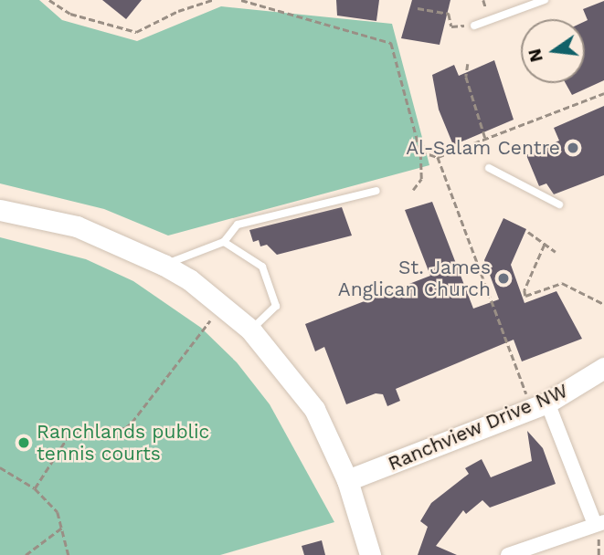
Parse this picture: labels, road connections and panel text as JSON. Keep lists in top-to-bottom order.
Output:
{
  "streets": {
    "street": ["Ranchview Drive NW"]
  },
  "places": ["Al-Salam Centre", "St. James Anglican Church", "Ranchlands public tennis courts"],
  "north": "left"
}
